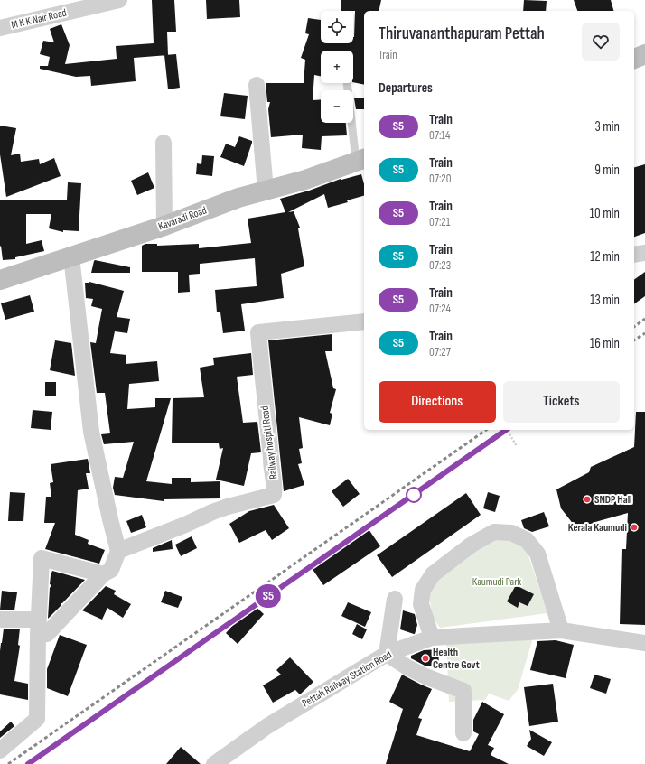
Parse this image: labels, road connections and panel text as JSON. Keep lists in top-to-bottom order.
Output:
{
  "streets": {
    "main road": ["Kavaradi Road"],
    "street": ["M K K Nair Road", "Railway hospitl Road", "Pettah Railway Station Road"]
  },
  "parks": ["Kaumudi Park"],
  "places": ["SNDP Hall", "Kerala Kaumudi", "Health Centre Govt"],
  "page": {
    "on_map": "S5",
    "map_buttons": ["+", "−"],
    "heading": [
      ["Thiruvananthapuram Pettah", "Train"],
      "Departures"
    ],
    "list": [
      {
        "mark": "S5",
        "name": "Train",
        "note": "07:14",
        "value": "3 min"
      },
      {
        "mark": "S5",
        "name": "Train",
        "note": "07:20",
        "value": "9 min"
      },
      {
        "mark": "S5",
        "name": "Train",
        "note": "07:21",
        "value": "10 min"
      },
      {
        "mark": "S5",
        "name": "Train",
        "note": "07:23",
        "value": "12 min"
      },
      {
        "mark": "S5",
        "name": "Train",
        "note": "07:24",
        "value": "13 min"
      },
      {
        "mark": "S5",
        "name": "Train",
        "note": "07:27",
        "value": "16 min"
      }
    ],
    "buttons": ["Directions", "Tickets"]
  }
}
